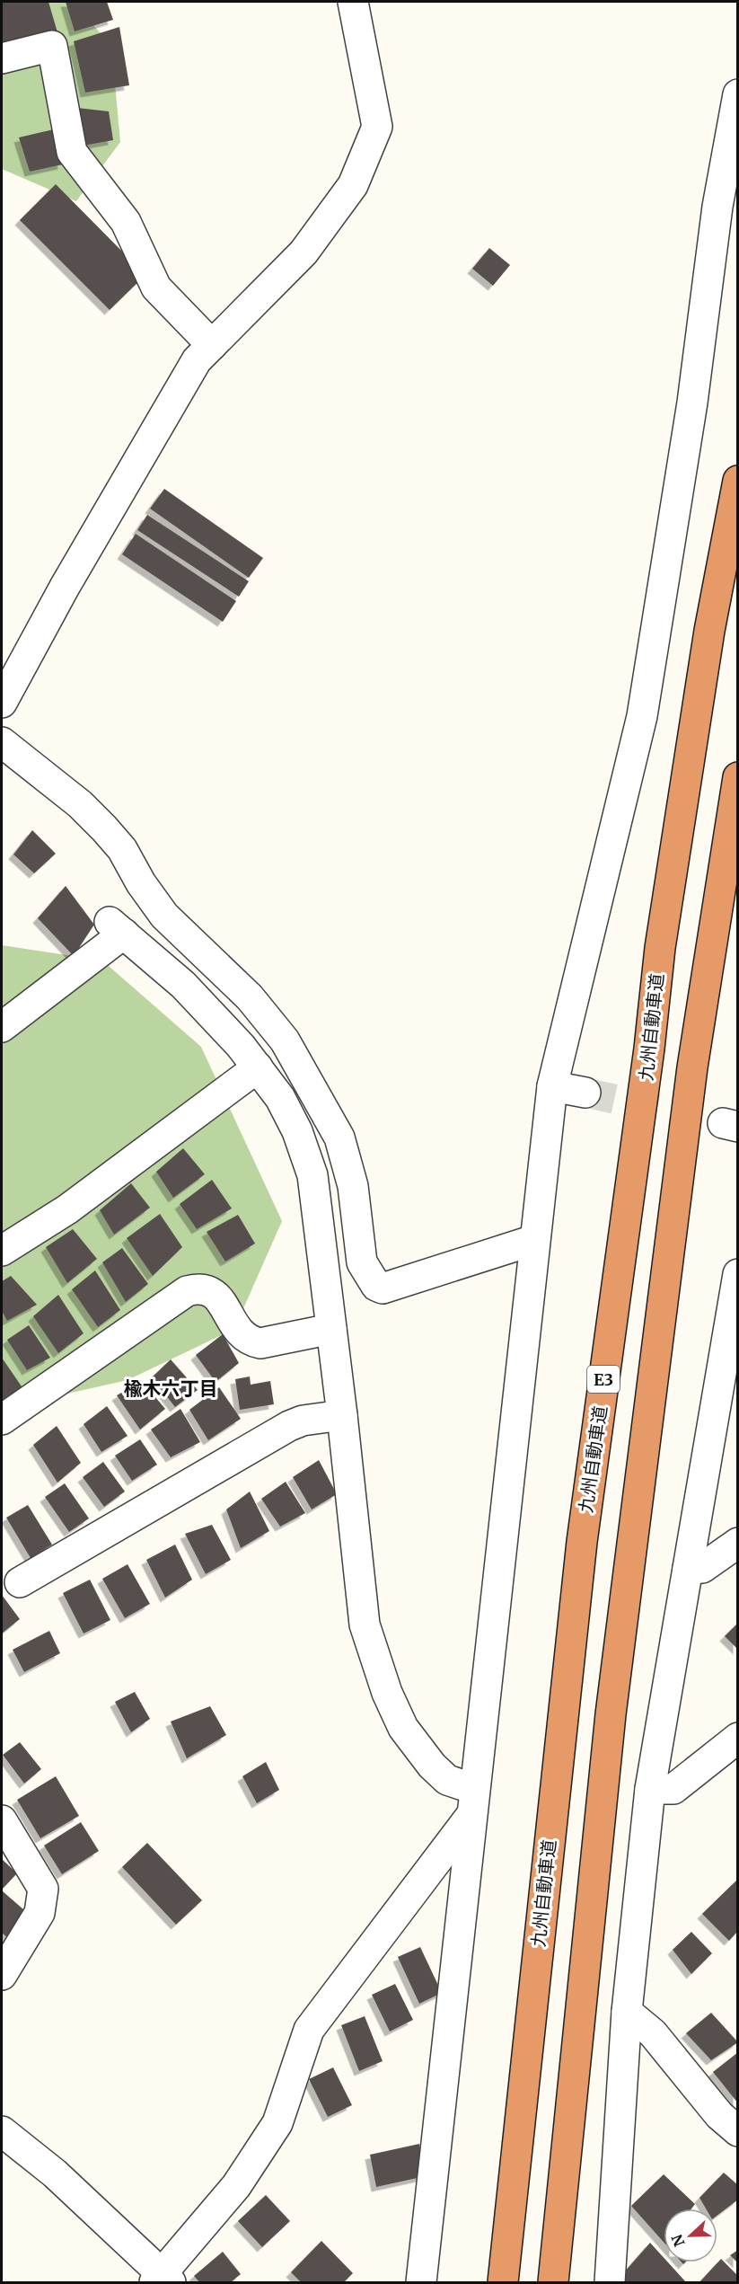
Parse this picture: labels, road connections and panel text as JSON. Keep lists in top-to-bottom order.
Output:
{
  "streets": {
    "highway": ["九州自動車道", "E3"]
  },
  "districts": ["楡木六丁目"],
  "north": "left"
}
